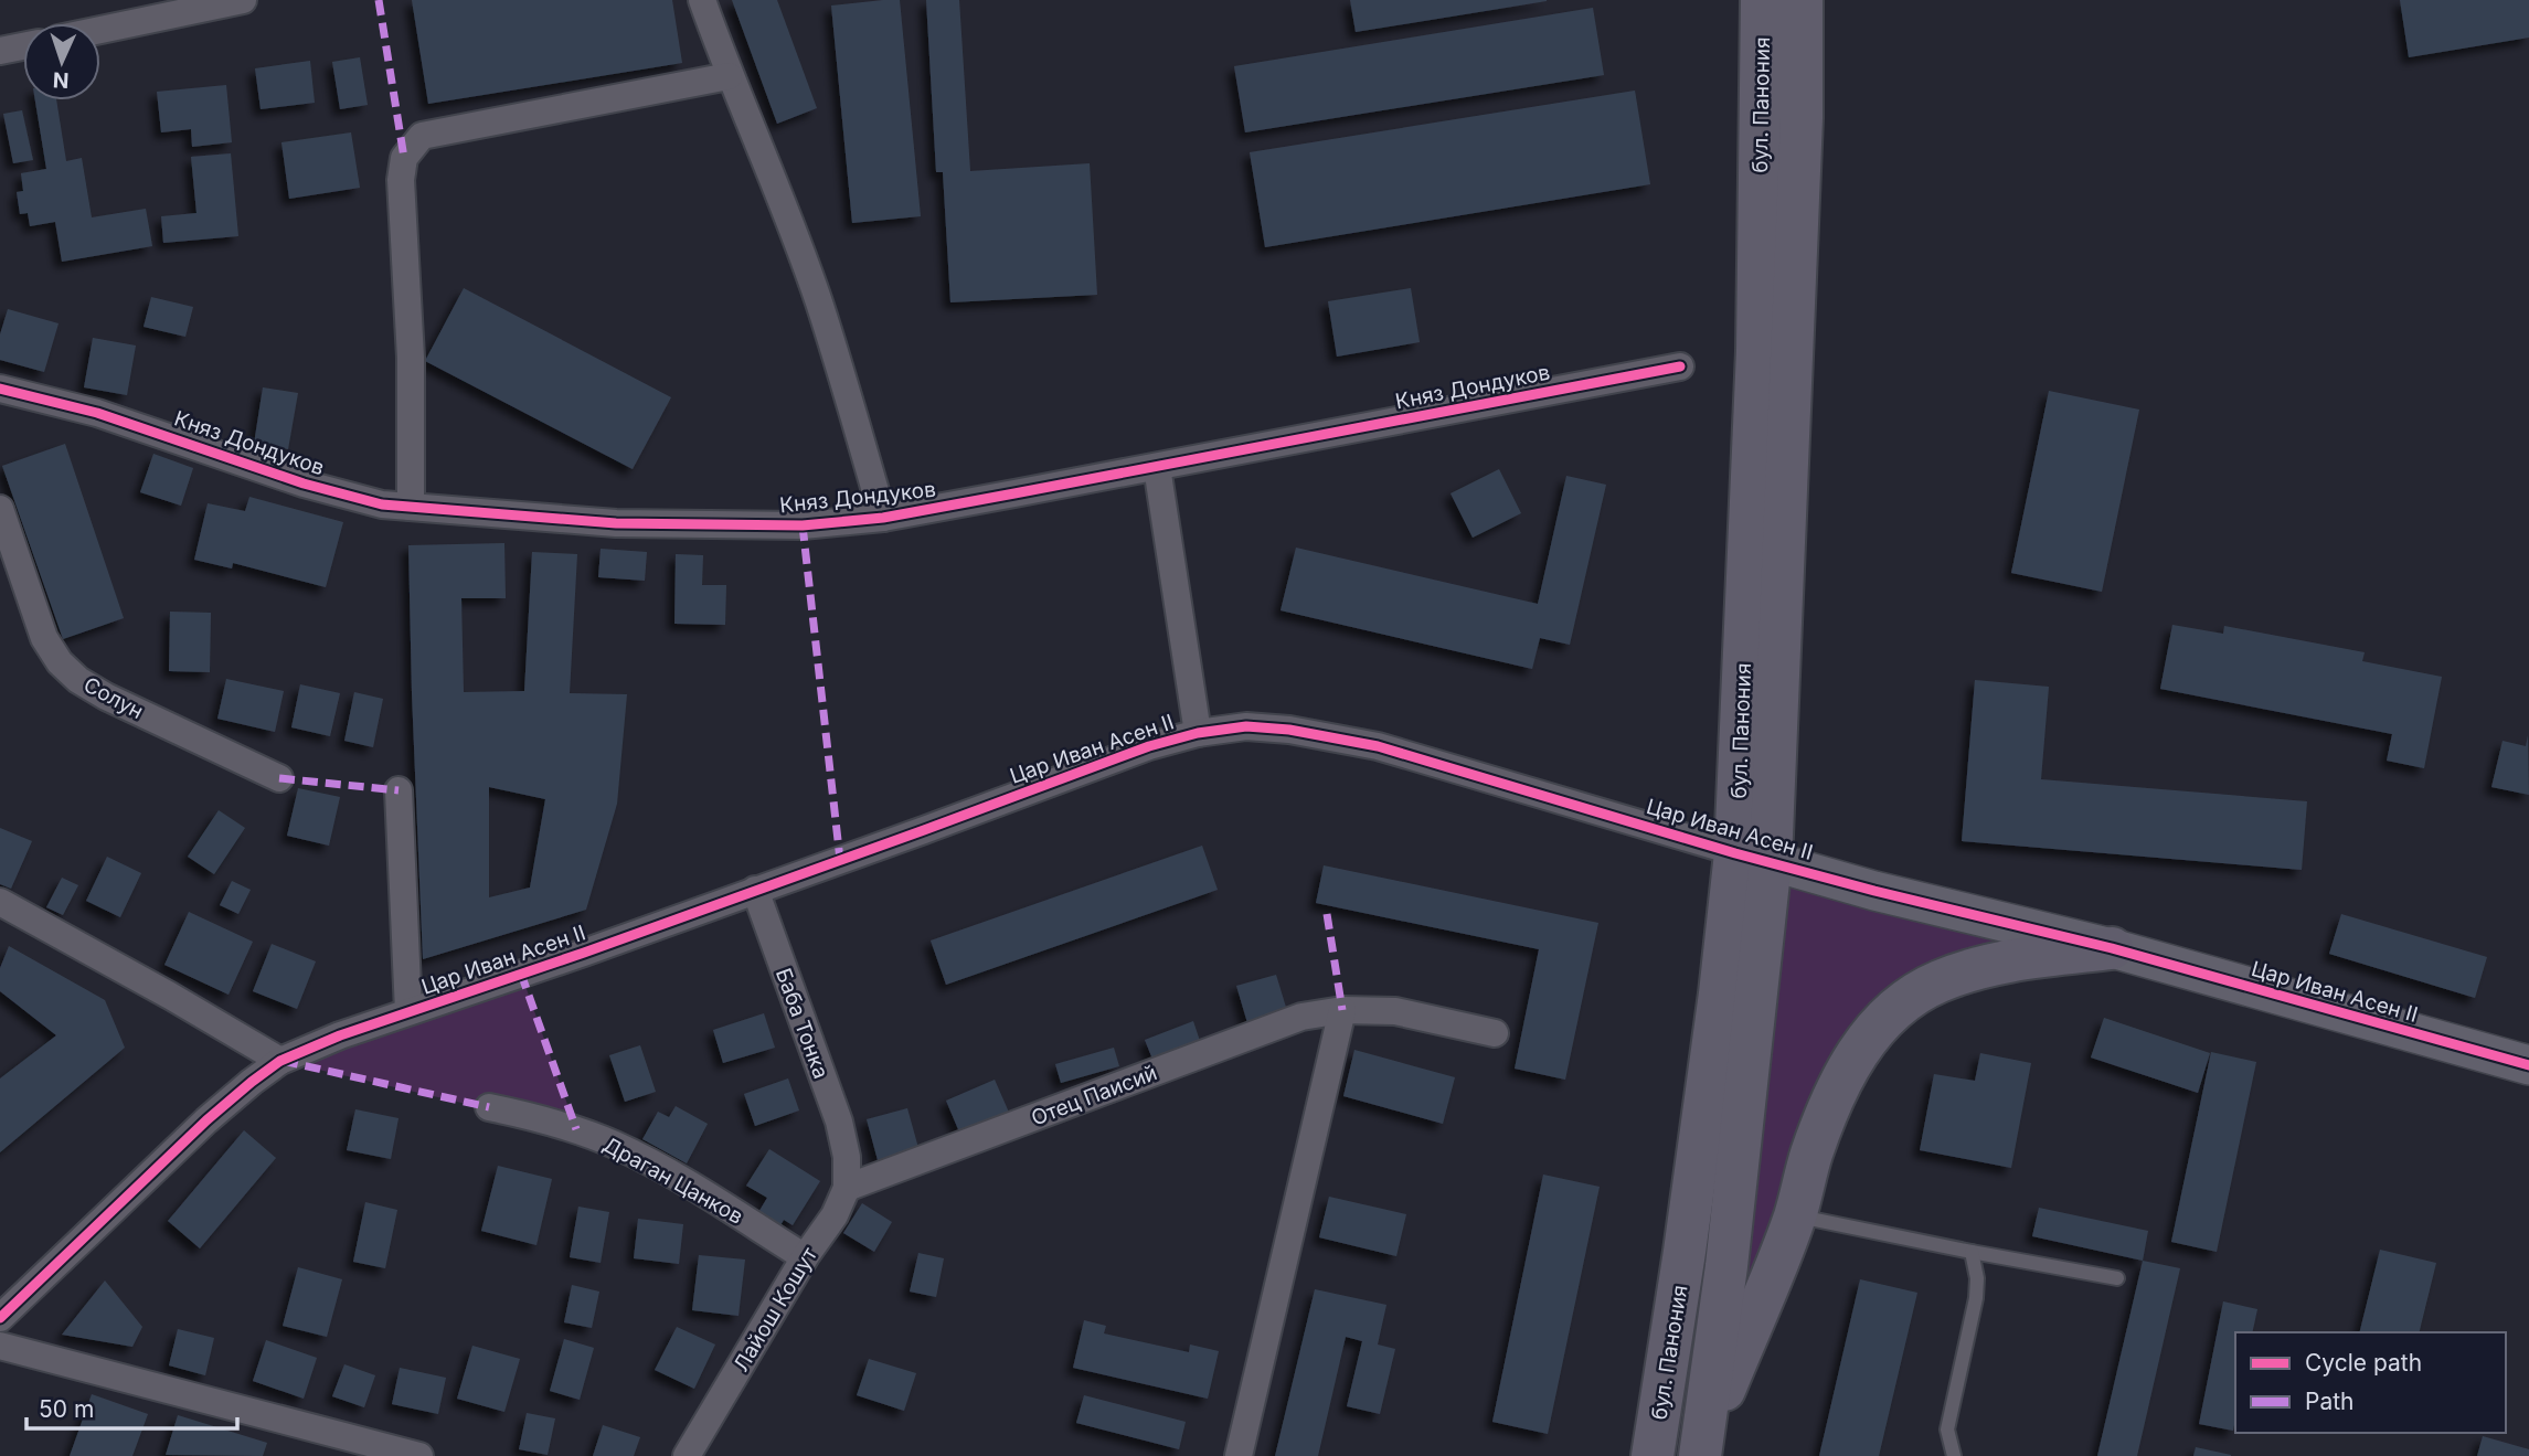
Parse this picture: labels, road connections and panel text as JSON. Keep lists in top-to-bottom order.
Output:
{
  "streets": {
    "main road": ["бул. Панония", "Цар Иван Асен II"],
    "street": [
      "Княз Дондуков",
      "Солун",
      "Баба Тонка",
      "Отец Паисий",
      "Драган Цанков",
      "Лайош Кошут"
    ]
  },
  "crossings": [
    ["бул. Панония", "Цар Иван Асен II"],
    ["Цар Иван Асен II", "Баба Тонка"],
    ["Баба Тонка", "Лайош Кошут"],
    ["Отец Паисий", "Лайош Кошут"],
    ["Драган Цанков", "Лайош Кошут"]
  ],
  "legend": ["Cycle path", "Path"],
  "scale_bar": "50 m",
  "north": "bottom"
}
